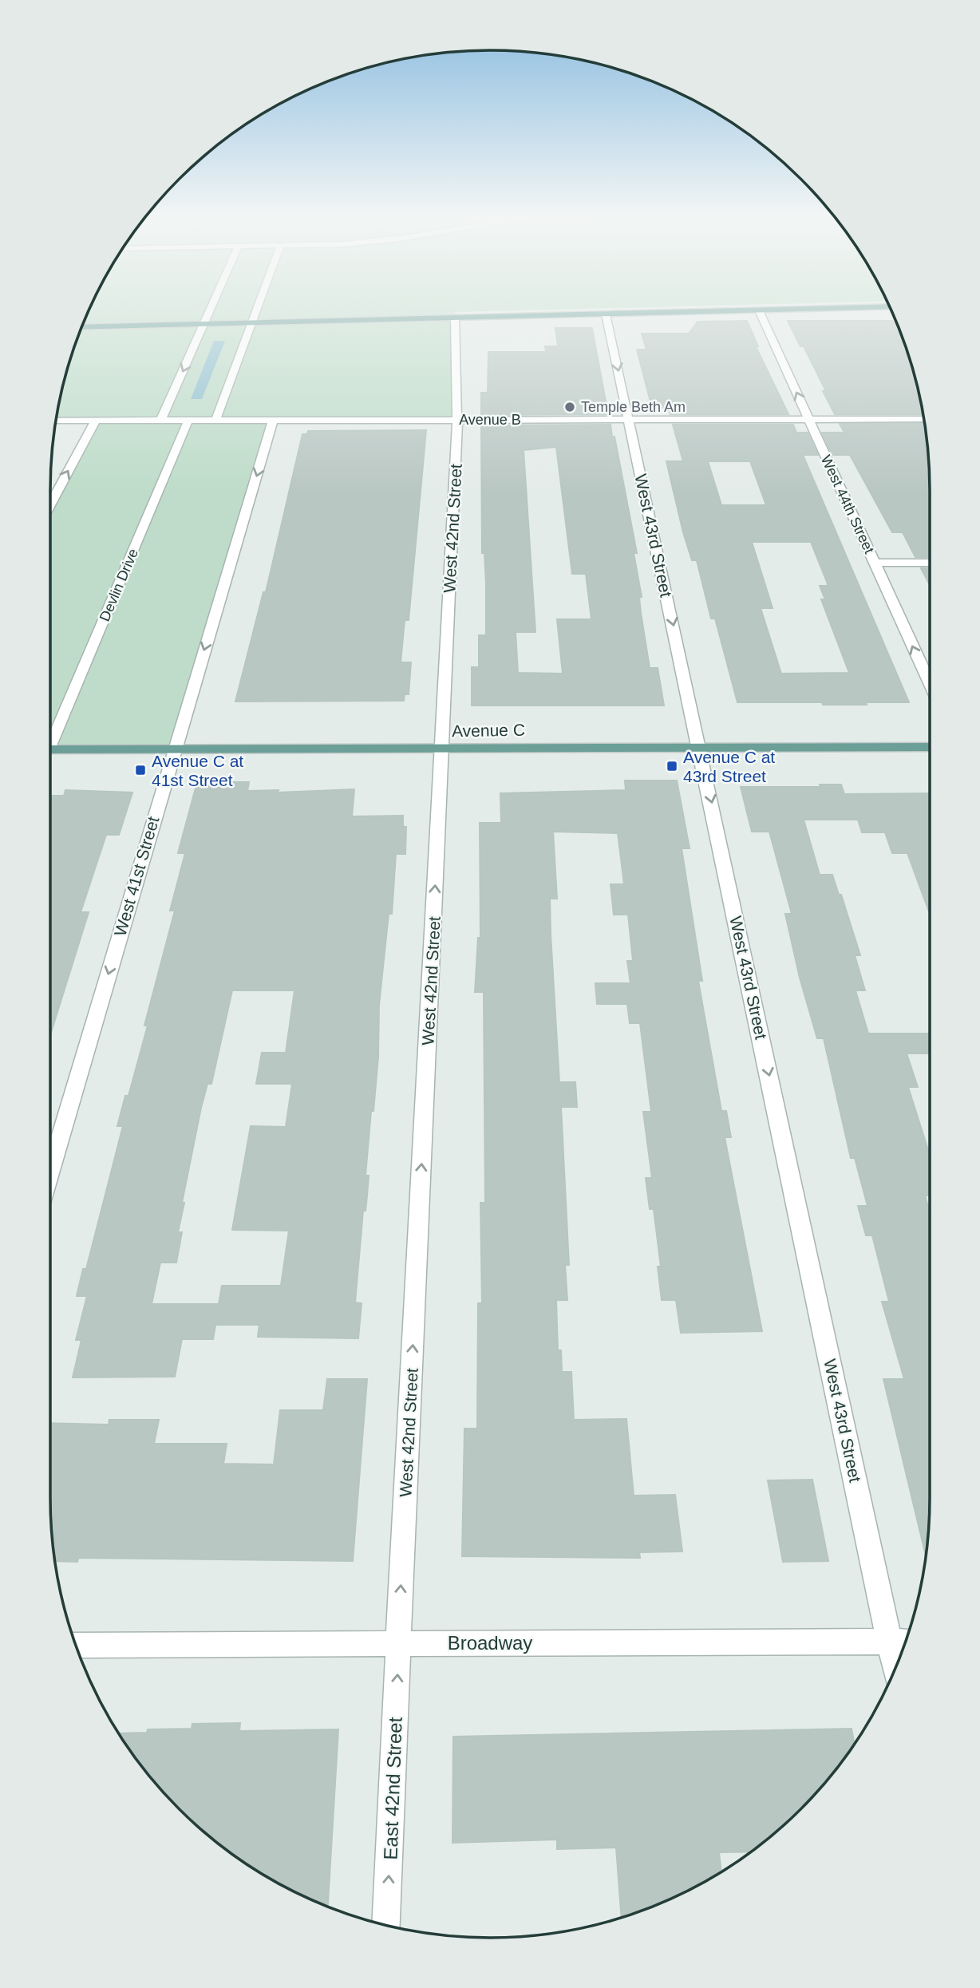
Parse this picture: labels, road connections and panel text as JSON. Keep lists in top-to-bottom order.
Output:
{
  "streets": {
    "main road": ["Avenue C"],
    "street": [
      "Avenue B",
      "West 44th Street",
      "West 42nd Street",
      "West 43rd Street",
      "Devlin Drive",
      "West 41st Street",
      "Broadway",
      "East 42nd Street"
    ]
  },
  "crossings": [
    ["Avenue B", "West 44th Street"],
    ["Avenue B", "West 42nd Street"],
    ["Avenue B", "West 43rd Street"],
    ["Avenue B", "Devlin Drive"],
    ["Avenue B", "West 41st Street"],
    ["West 42nd Street", "Avenue C"],
    ["West 42nd Street", "Broadway"],
    ["West 42nd Street", "East 42nd Street"],
    ["West 43rd Street", "Avenue C"],
    ["West 43rd Street", "Broadway"],
    ["Avenue C", "West 41st Street"],
    ["Broadway", "East 42nd Street"]
  ],
  "one_way": [
    "West 44th Street",
    "West 42nd Street",
    "West 43rd Street",
    "West 41st Street",
    "East 42nd Street"
  ],
  "places": {
    "other": ["Temple Beth Am"],
    "transit": ["Avenue C at 43rd Street", "Avenue C at 41st Street"]
  }
}
